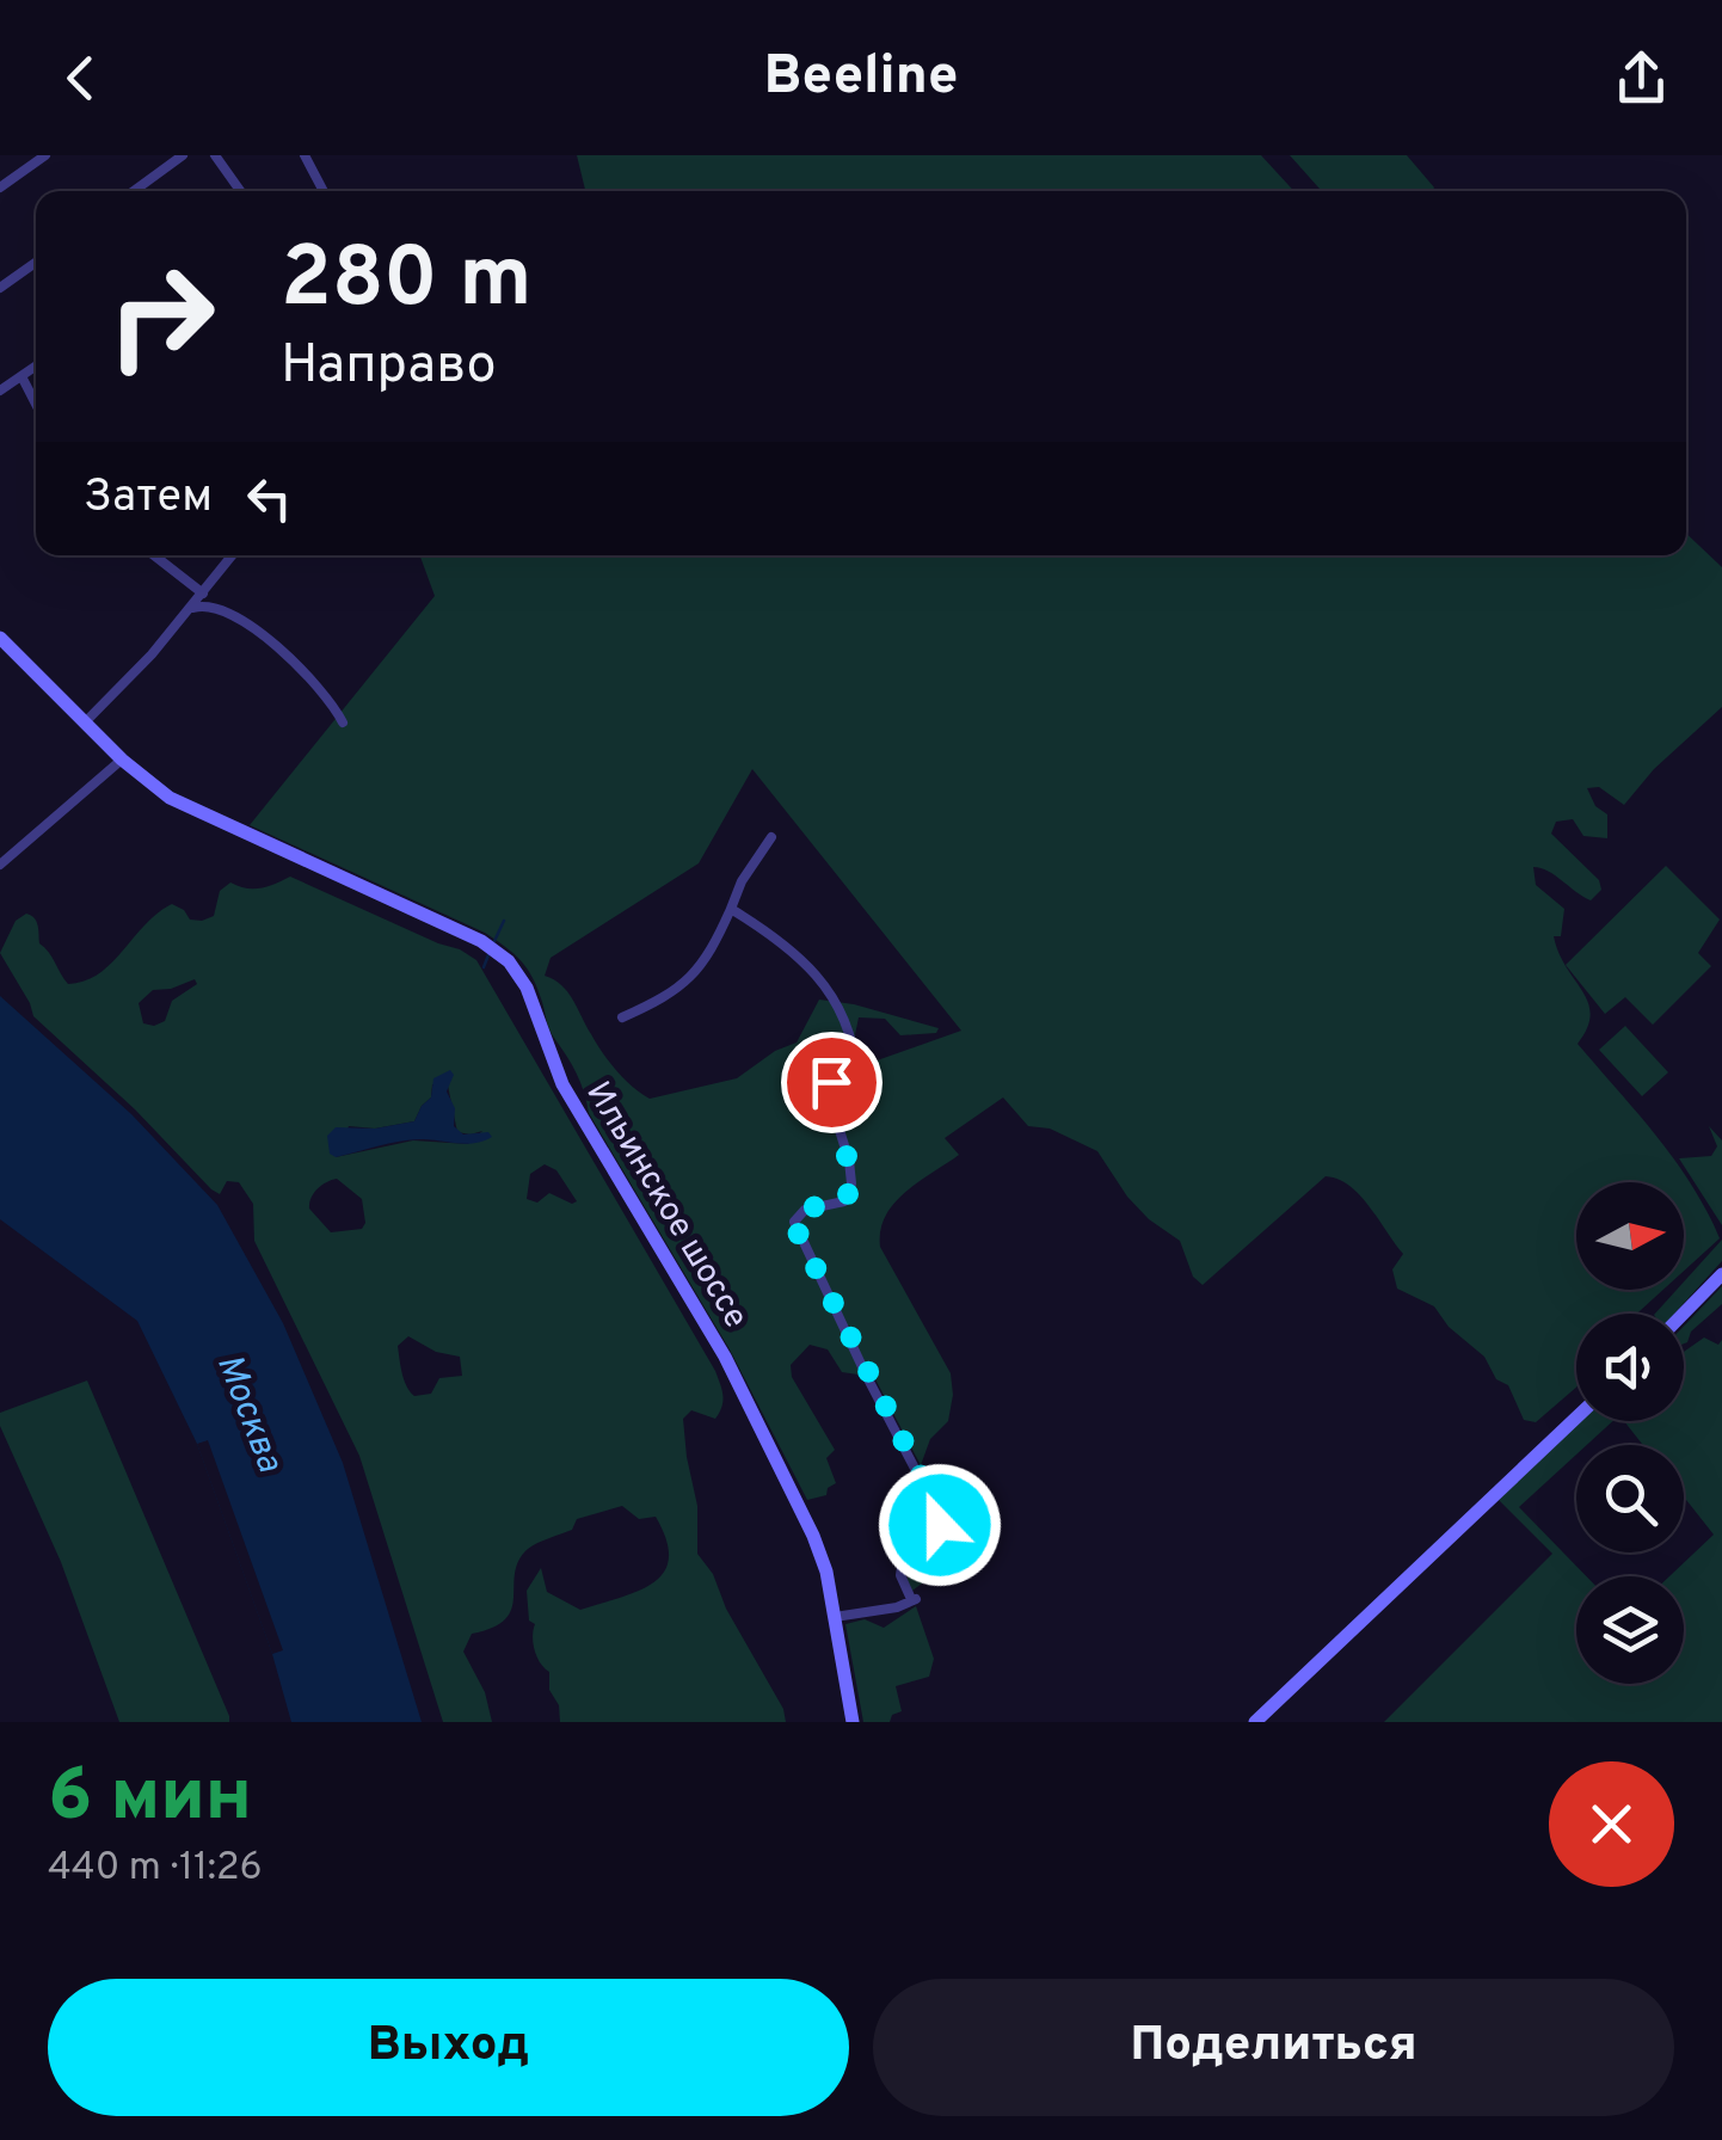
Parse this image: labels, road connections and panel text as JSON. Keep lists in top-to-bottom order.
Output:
{
  "streets": {
    "main road": ["Ильинское шоссе"]
  },
  "water": ["Москва"],
  "north": "right",
  "page": {
    "header": "Beeline",
    "turn": ["280 m", "Направо"],
    "then": "Затем",
    "heading": ["6 мин", "440 m · 11:26"],
    "buttons": ["Выход", "Поделиться"]
  }
}
